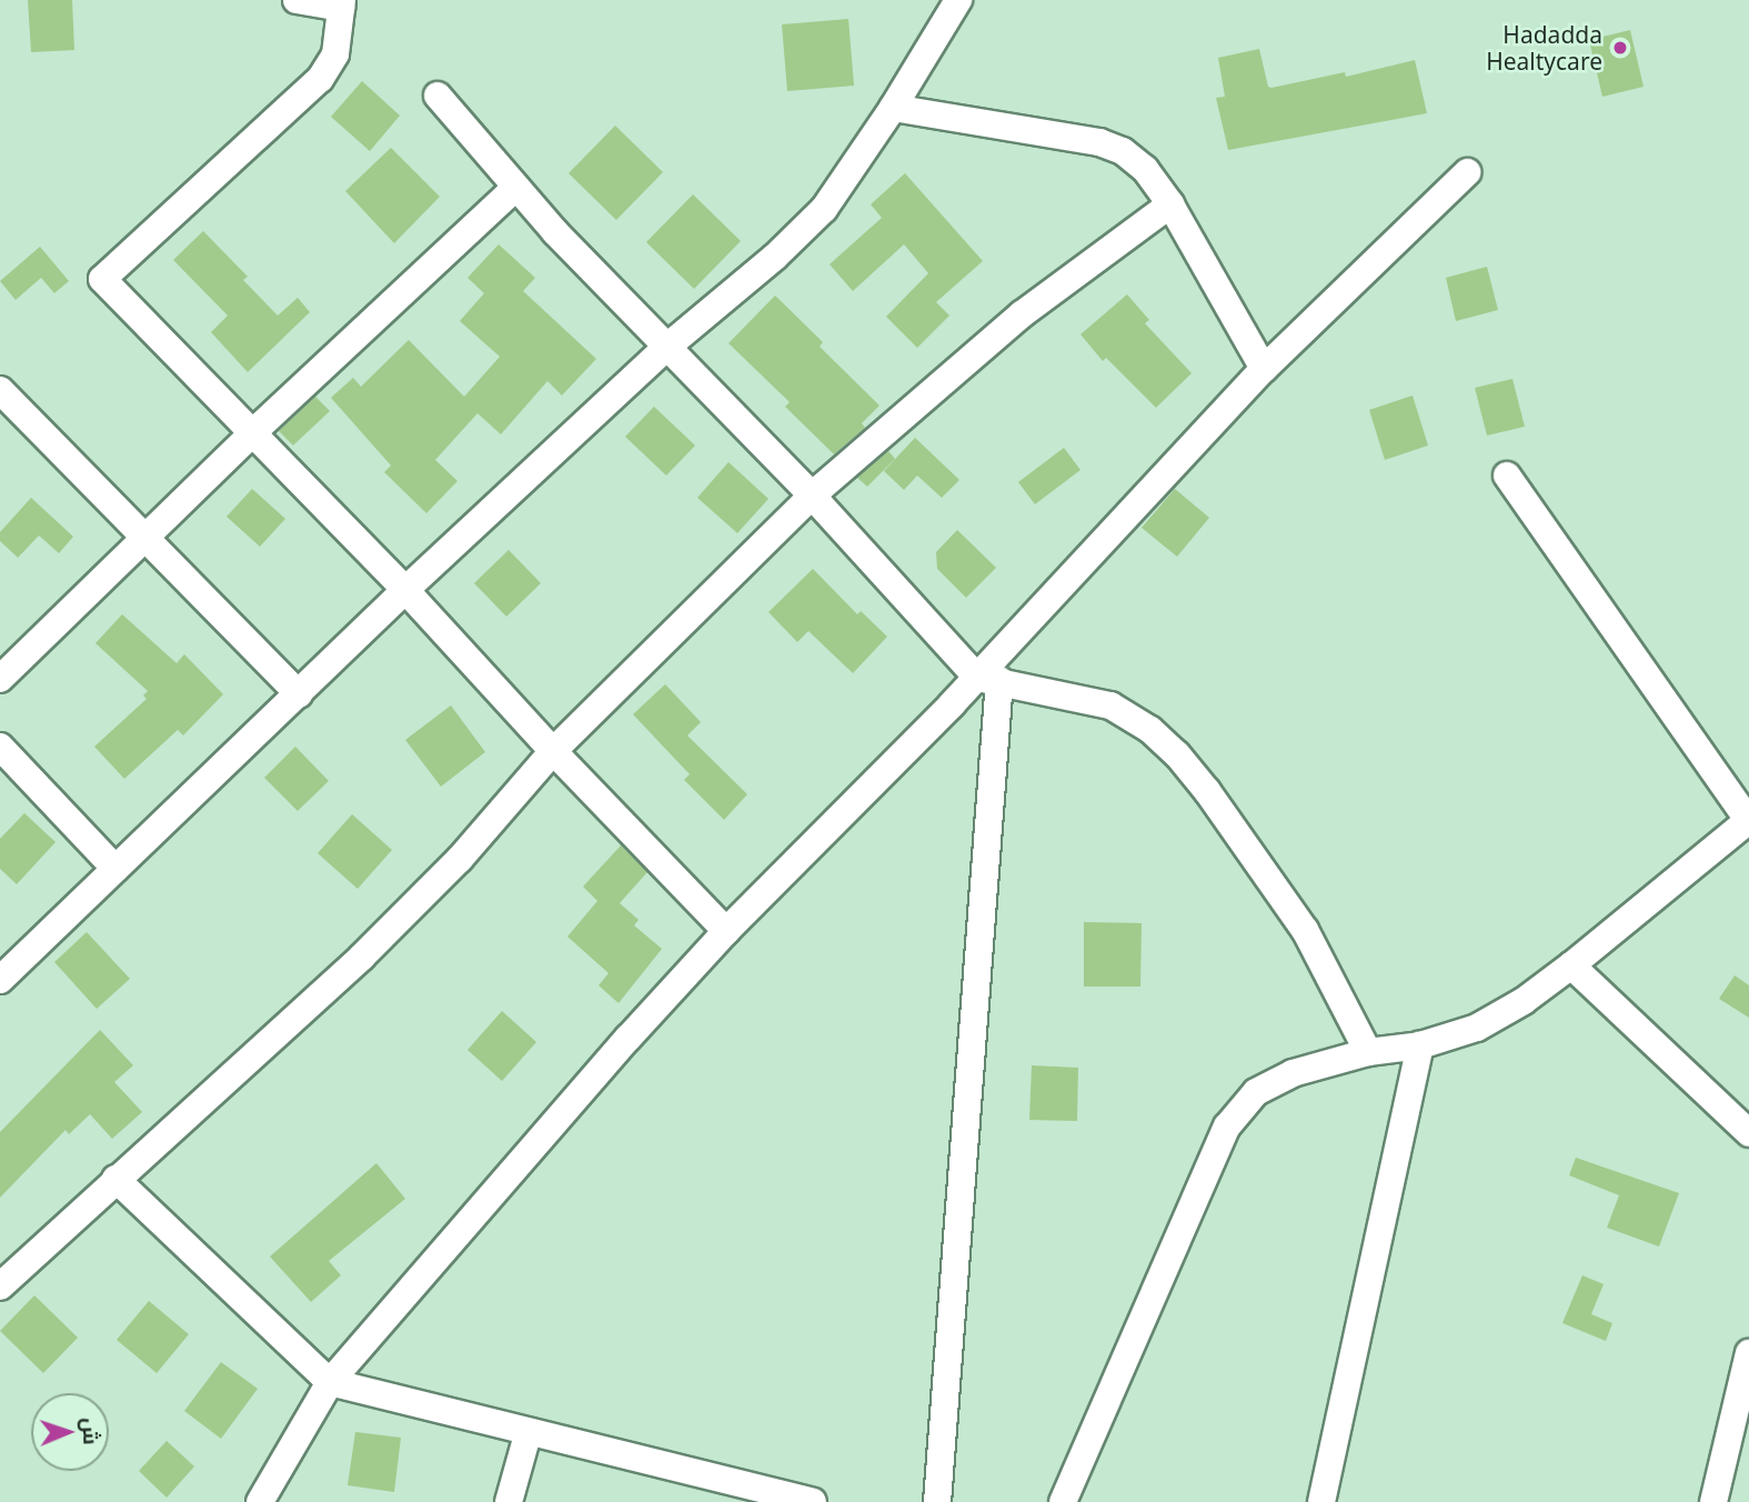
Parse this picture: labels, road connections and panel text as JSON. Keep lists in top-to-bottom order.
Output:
{
  "places": ["Hadadda Healtycare"],
  "north": "right"
}
